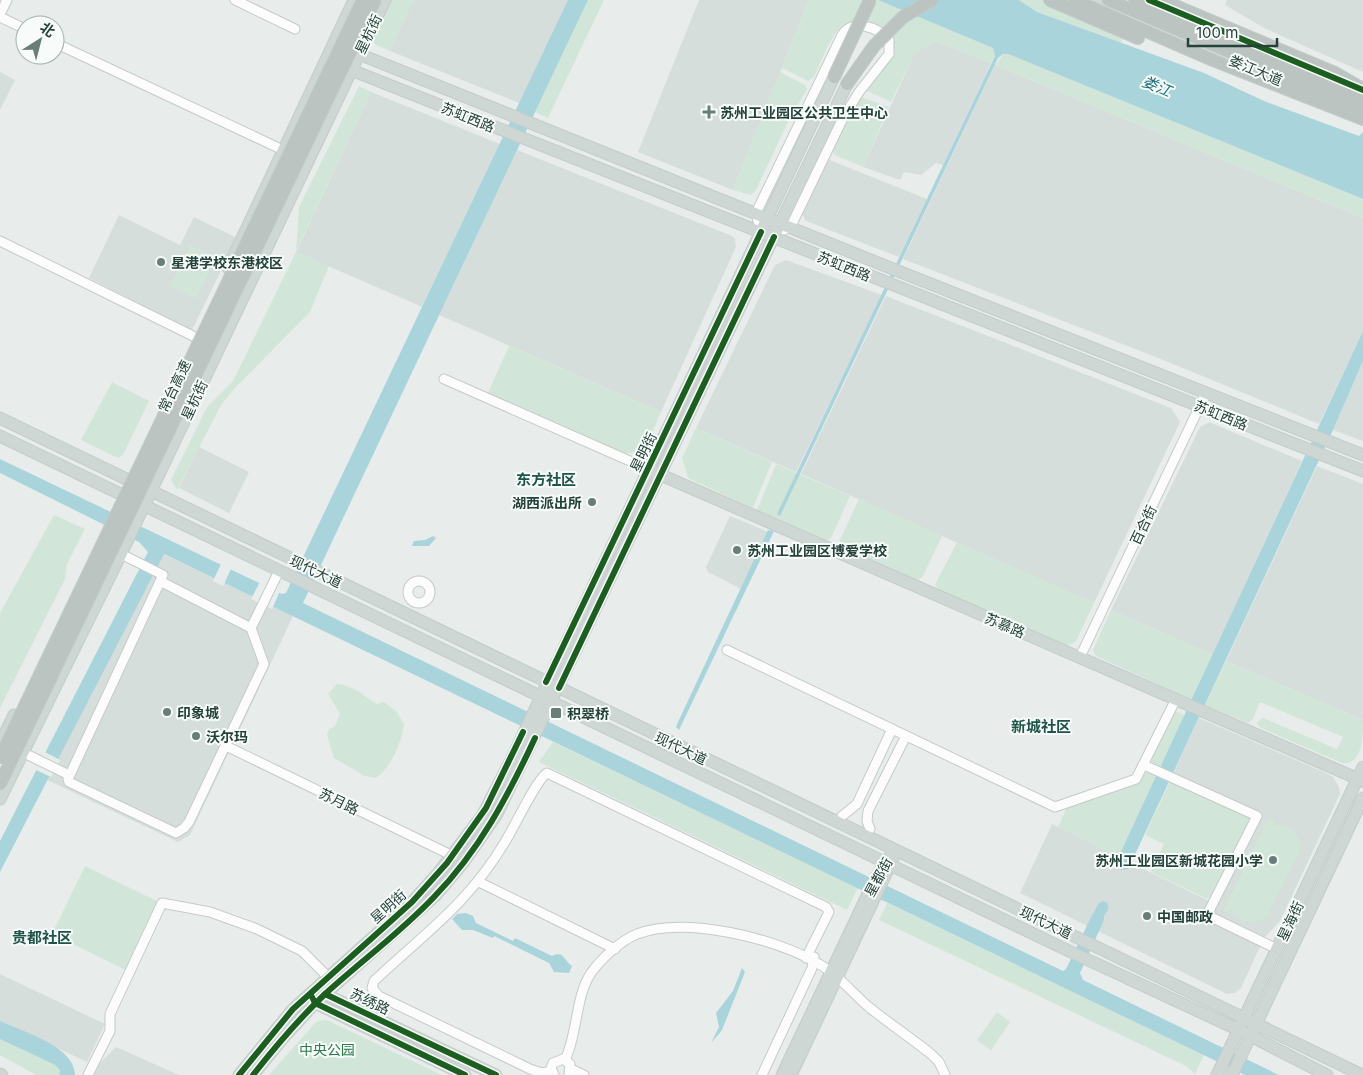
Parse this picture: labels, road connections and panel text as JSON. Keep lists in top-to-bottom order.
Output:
{
  "streets": {
    "highway": ["常台高速"],
    "main road": [
      "星杭街",
      "娄江大道",
      "苏虹西路",
      "星明街",
      "现代大道",
      "苏慕路",
      "星都街",
      "星海街",
      "苏绣路"
    ],
    "street": ["百合街", "苏月路"]
  },
  "crossings": [
    ["星杭街", "苏虹西路"],
    ["星杭街", "现代大道"],
    ["苏虹西路", "星明街"],
    ["苏虹西路", "百合街"],
    ["星明街", "现代大道"],
    ["星明街", "苏慕路"],
    ["星明街", "苏月路"],
    ["星明街", "苏绣路"],
    ["百合街", "苏慕路"],
    ["现代大道", "星都街"],
    ["现代大道", "星海街"],
    ["苏慕路", "星海街"]
  ],
  "districts": ["东方社区", "新城社区", "贵都社区"],
  "water": ["娄江"],
  "parks": ["中央公园"],
  "places": {
    "health": ["苏州工业园区公共卫生中心"],
    "other": [
      "星港学校东港校区",
      "湖西派出所",
      "苏州工业园区博爱学校",
      "印象城",
      "沃尔玛",
      "苏州工业园区新城花园小学",
      "中国邮政"
    ],
    "transit": ["积翠桥"]
  },
  "scale_bar": "100 m",
  "north": "top right"
}
